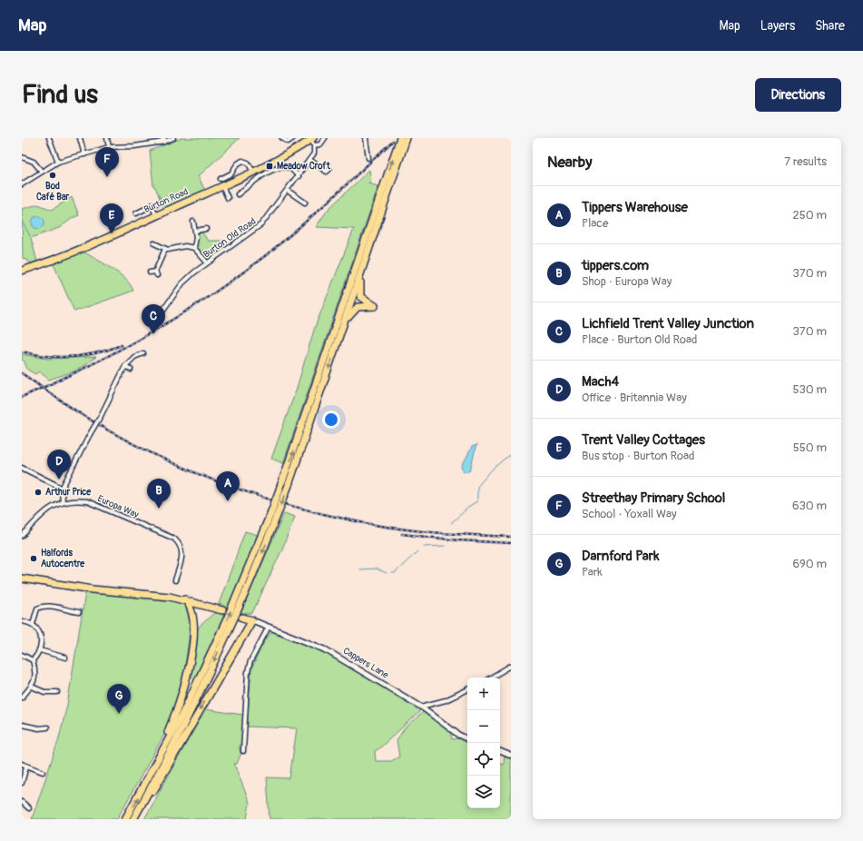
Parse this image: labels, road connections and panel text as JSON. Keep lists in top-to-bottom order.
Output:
{
  "streets": {
    "highway": ["Burton Road", "Cappers Lane"],
    "street": ["Burton Old Road", "Europa Way"]
  },
  "crossings": [
    ["Burton Road", "Burton Old Road"]
  ],
  "places": {
    "transit": ["Meadow Croft"],
    "other": ["Bod Café Bar", "Arthur Price", "Halfords Autocentre"]
  },
  "page": {
    "header": "Map",
    "nav": ["Map", "Layers", "Share"],
    "buttons": "Directions",
    "title": "Find us",
    "heading": ["Nearby", "7 results"],
    "pins": [
      "F",
      "E",
      "C",
      "D",
      "A",
      "B",
      "G"
    ],
    "list": [
      {
        "mark": "A",
        "name": "Tippers Warehouse",
        "note": "Place",
        "value": "250 m"
      },
      {
        "mark": "B",
        "name": "tippers.com",
        "note": "Shop · Europa Way",
        "value": "370 m"
      },
      {
        "mark": "C",
        "name": "Lichfield Trent Valley Junction",
        "note": "Place · Burton Old Road",
        "value": "370 m"
      },
      {
        "mark": "D",
        "name": "Mach4",
        "note": "Office · Britannia Way",
        "value": "530 m"
      },
      {
        "mark": "E",
        "name": "Trent Valley Cottages",
        "note": "Bus stop · Burton Road",
        "value": "550 m"
      },
      {
        "mark": "F",
        "name": "Streethay Primary School",
        "note": "School · Yoxall Way",
        "value": "630 m"
      },
      {
        "mark": "G",
        "name": "Darnford Park",
        "note": "Park",
        "value": "690 m"
      }
    ],
    "map_buttons": ["+", "−"]
  }
}
